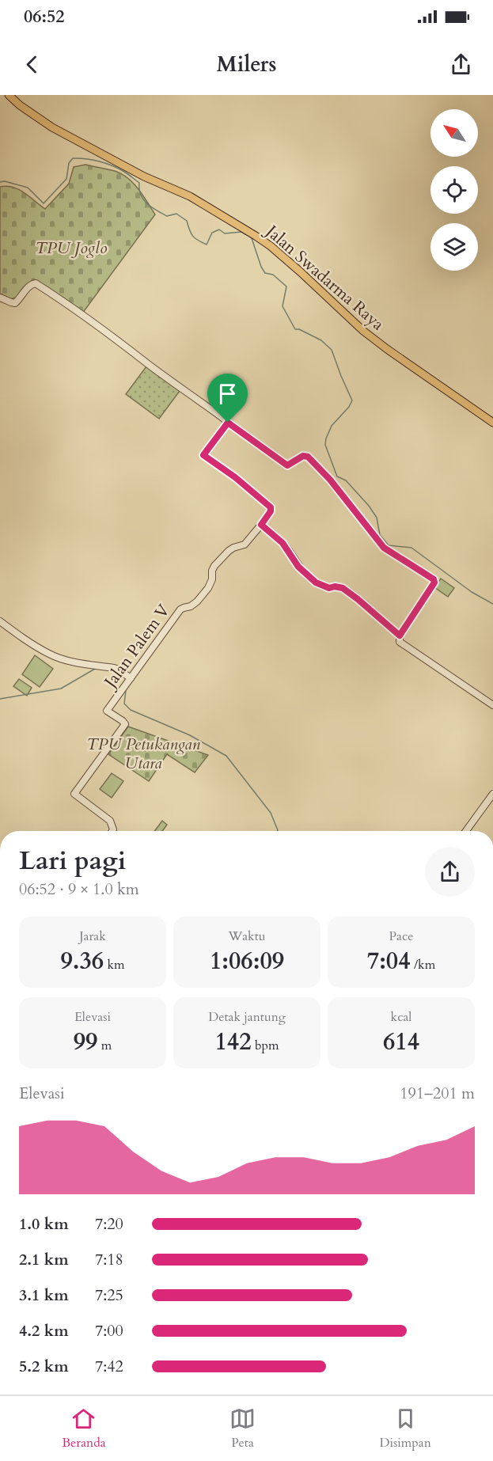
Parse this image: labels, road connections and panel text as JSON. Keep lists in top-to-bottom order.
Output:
{
  "streets": {
    "main road": ["Jalan Swadarma Raya"],
    "street": ["Jalan Palem V"]
  },
  "parks": ["TPU Joglo", "TPU Petukangan Utara"],
  "north": "top left",
  "page": {
    "status": "06:52",
    "header": "Milers",
    "heading": ["Lari pagi", "06:52 · 9 × 1.0 km"],
    "stats": [
      ["Jarak", "9.36 km"],
      ["Waktu", "1:06:09"],
      ["Pace", "7:04 /km"],
      ["Elevasi", "99 m"],
      ["Detak jantung", "142 bpm"],
      ["kcal", "614"]
    ],
    "chart": ["Elevasi", "191–201 m"],
    "list": [
      {
        "name": "1.0 km",
        "note": "7:20"
      },
      {
        "name": "2.1 km",
        "note": "7:18"
      },
      {
        "name": "3.1 km",
        "note": "7:25"
      },
      {
        "name": "4.2 km",
        "note": "7:00"
      },
      {
        "name": "5.2 km",
        "note": "7:42"
      }
    ],
    "tabs": ["Beranda", "Peta", "Disimpan"]
  }
}
